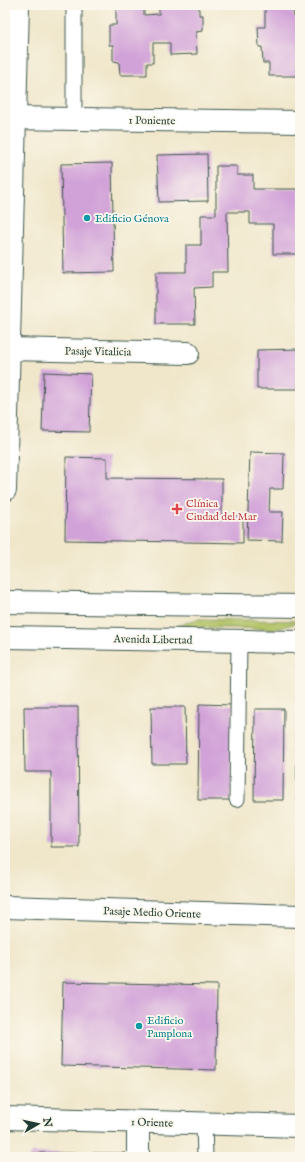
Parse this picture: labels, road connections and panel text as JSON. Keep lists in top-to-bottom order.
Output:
{
  "streets": {
    "street": [
      "1 Poniente",
      "Pasaje Vitalicia",
      "Avenida Libertad",
      "Pasaje Medio Oriente",
      "1 Oriente"
    ]
  },
  "places": {
    "other": ["Edificio Génova", "Edificio Pamplona"],
    "health": ["Clínica Ciudad del Mar"]
  },
  "north": "right"
}
